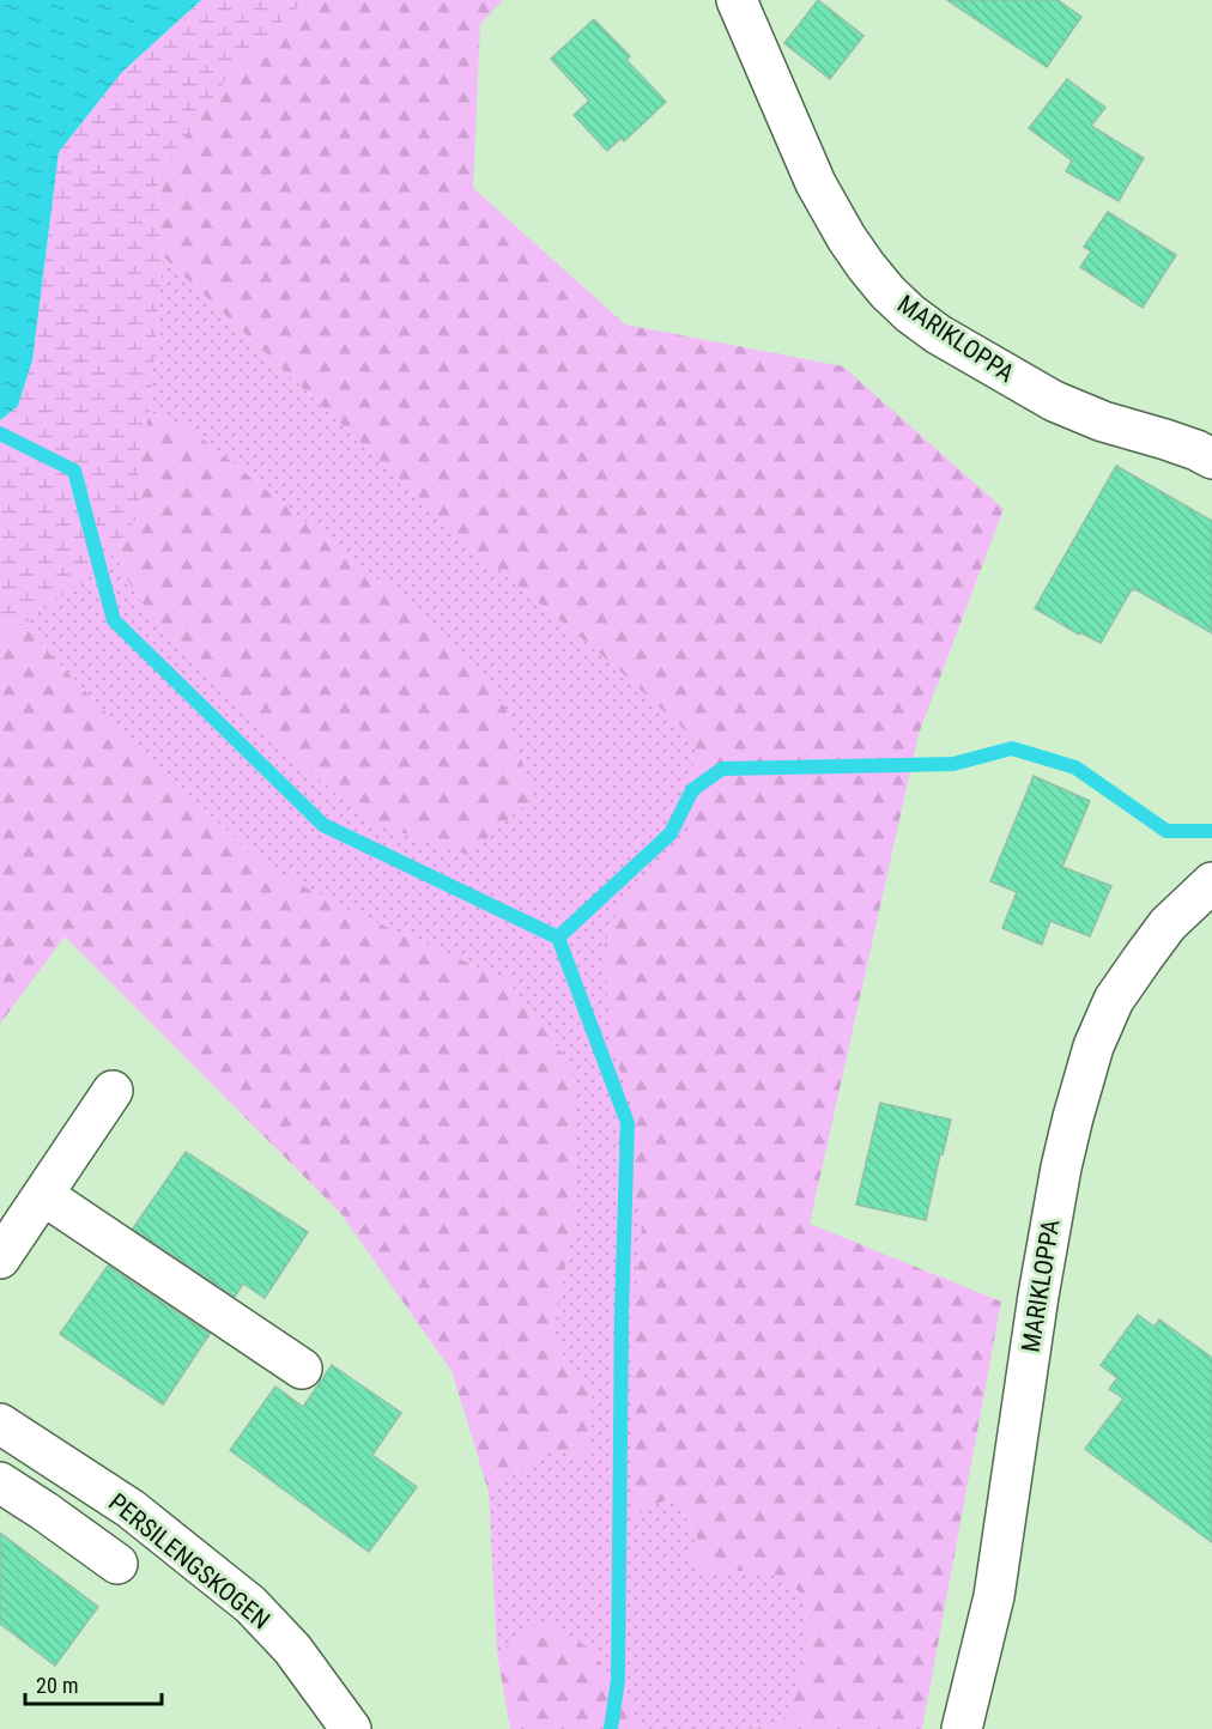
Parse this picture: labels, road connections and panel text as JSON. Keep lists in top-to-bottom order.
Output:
{
  "streets": {
    "street": ["MARIKLOPPA", "PERSILENGSKOGEN"]
  },
  "scale_bar": "20 m"
}
